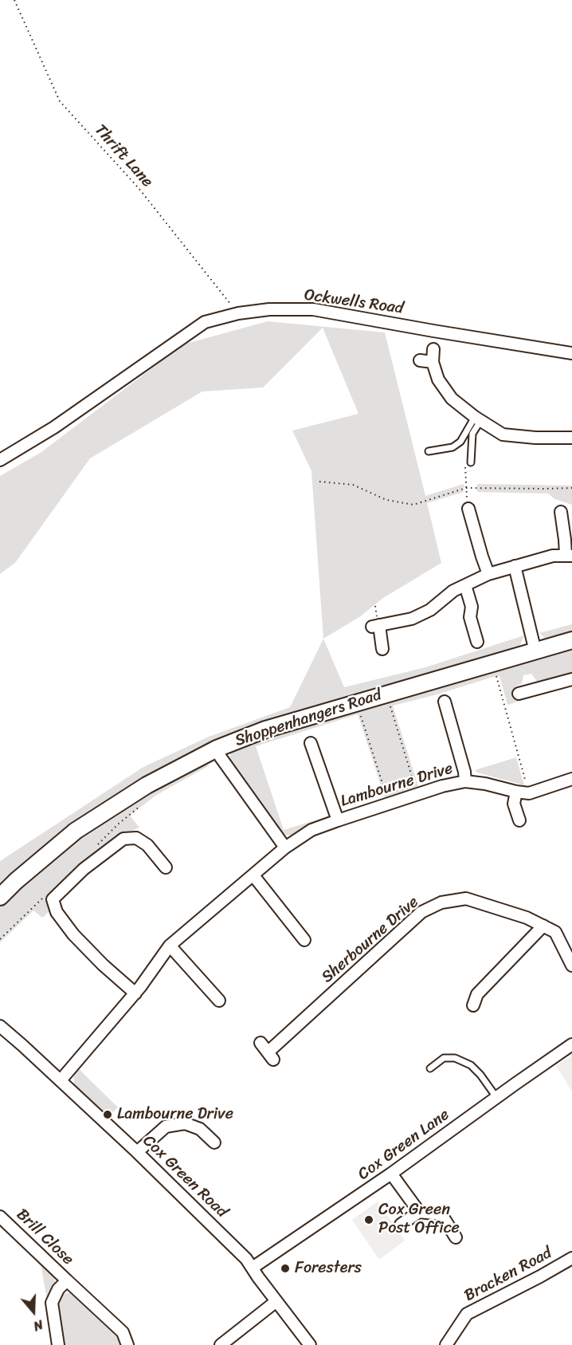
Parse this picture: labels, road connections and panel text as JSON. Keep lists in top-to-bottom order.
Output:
{
  "streets": {
    "street": [
      "Ockwells Road",
      "Shoppenhangers Road",
      "Lambourne Drive",
      "Sherbourne Drive",
      "Cox Green Lane",
      "Cox Green Road",
      "Brill Close",
      "Bracken Road"
    ],
    "path": ["Thrift Lane"]
  },
  "crossings": [
    ["Thrift Lane", "Ockwells Road"],
    ["Lambourne Drive", "Cox Green Road"],
    ["Cox Green Lane", "Cox Green Road"]
  ],
  "places": ["Lambourne Drive", "Cox Green Post Office", "Foresters"],
  "north": "bottom"
}
